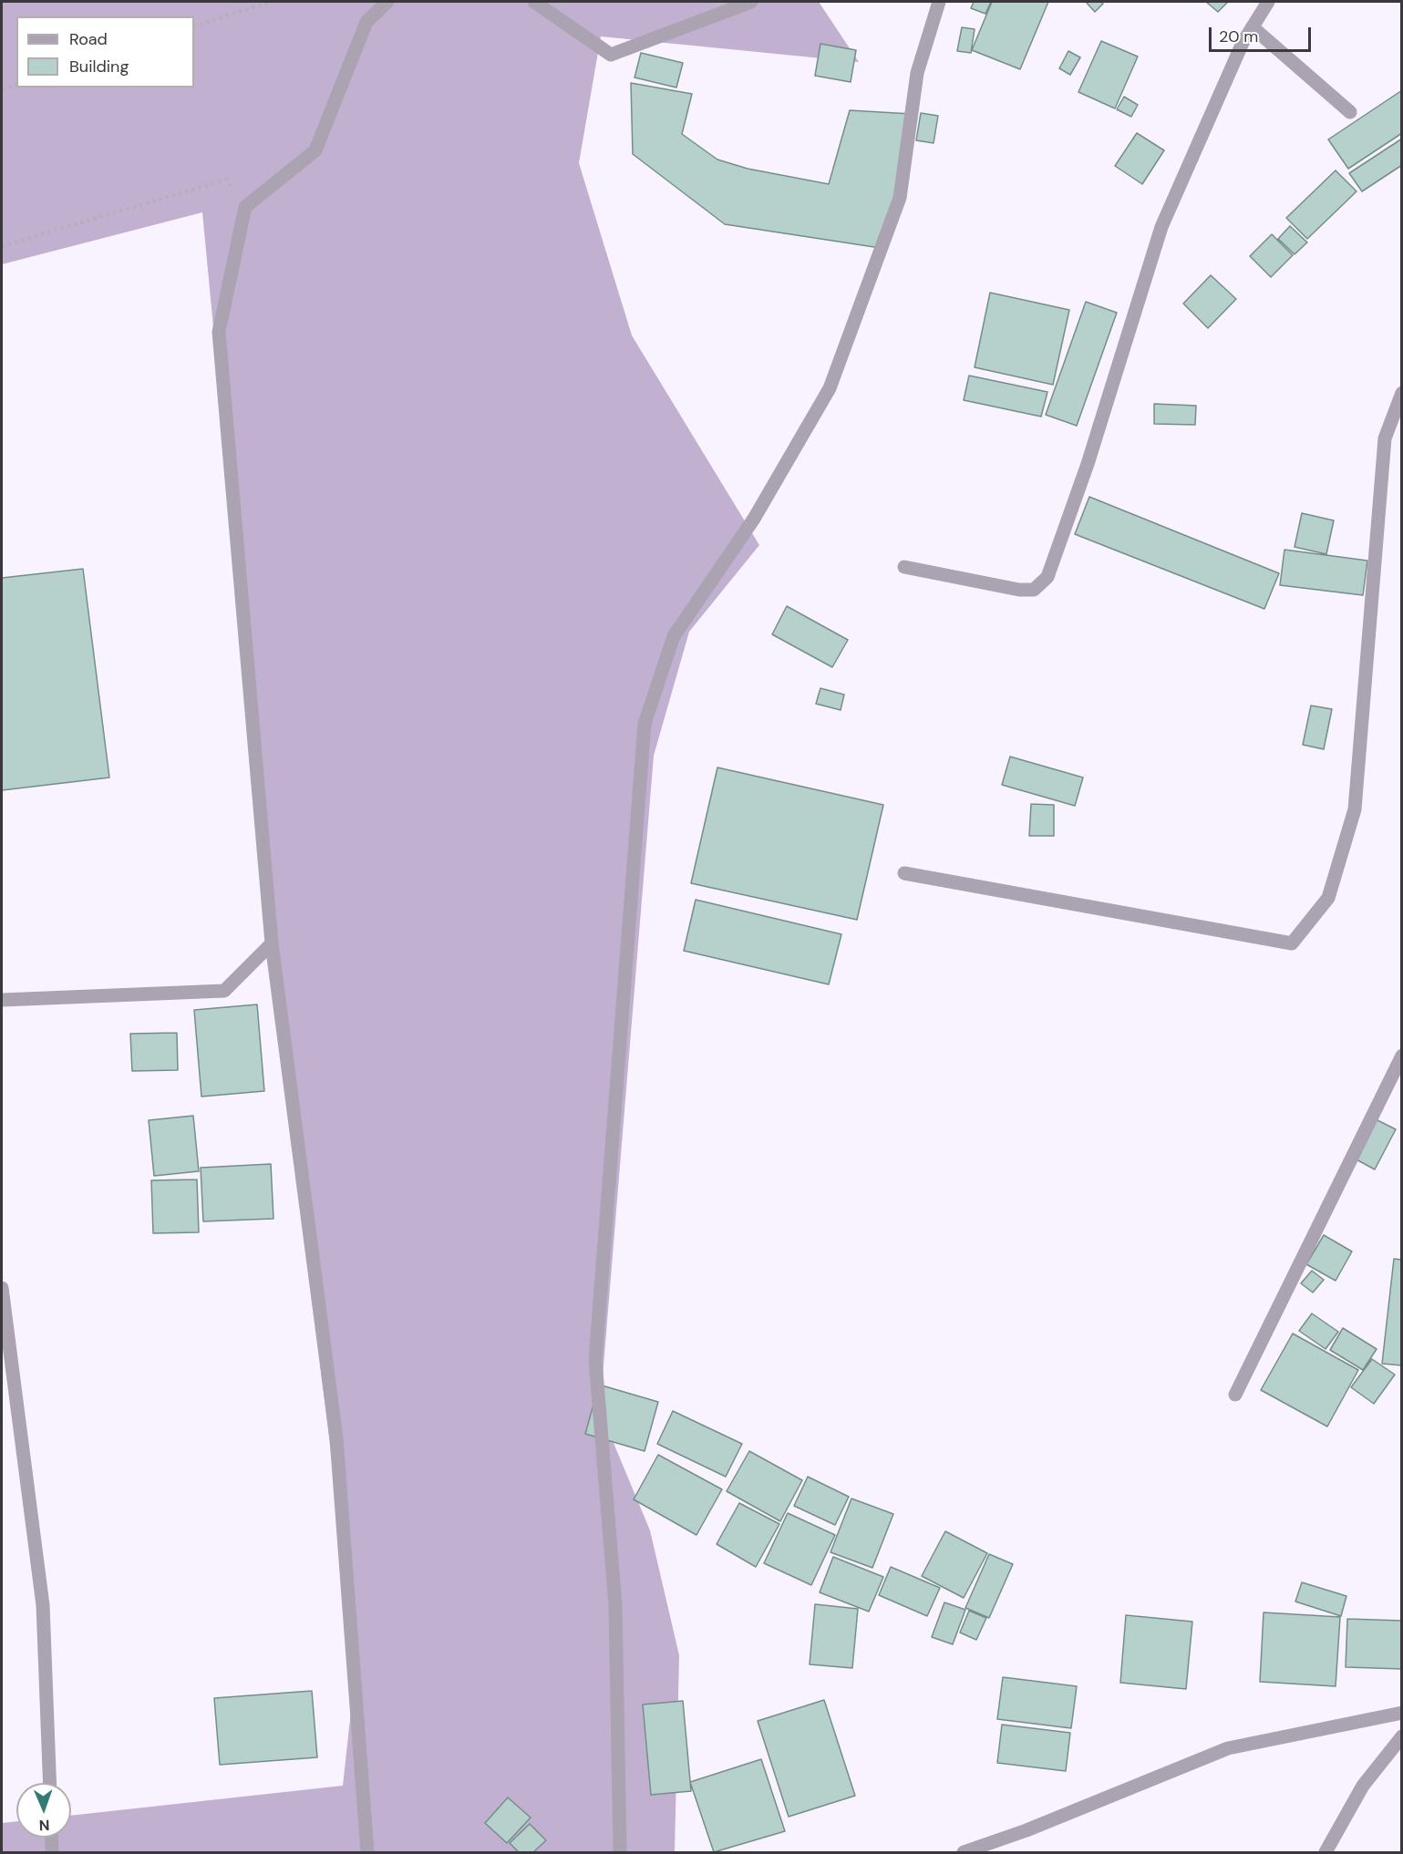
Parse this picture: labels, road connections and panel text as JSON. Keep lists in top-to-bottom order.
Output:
{
  "legend": ["Road", "Building"],
  "scale_bar": "20 m",
  "north": "bottom"
}
